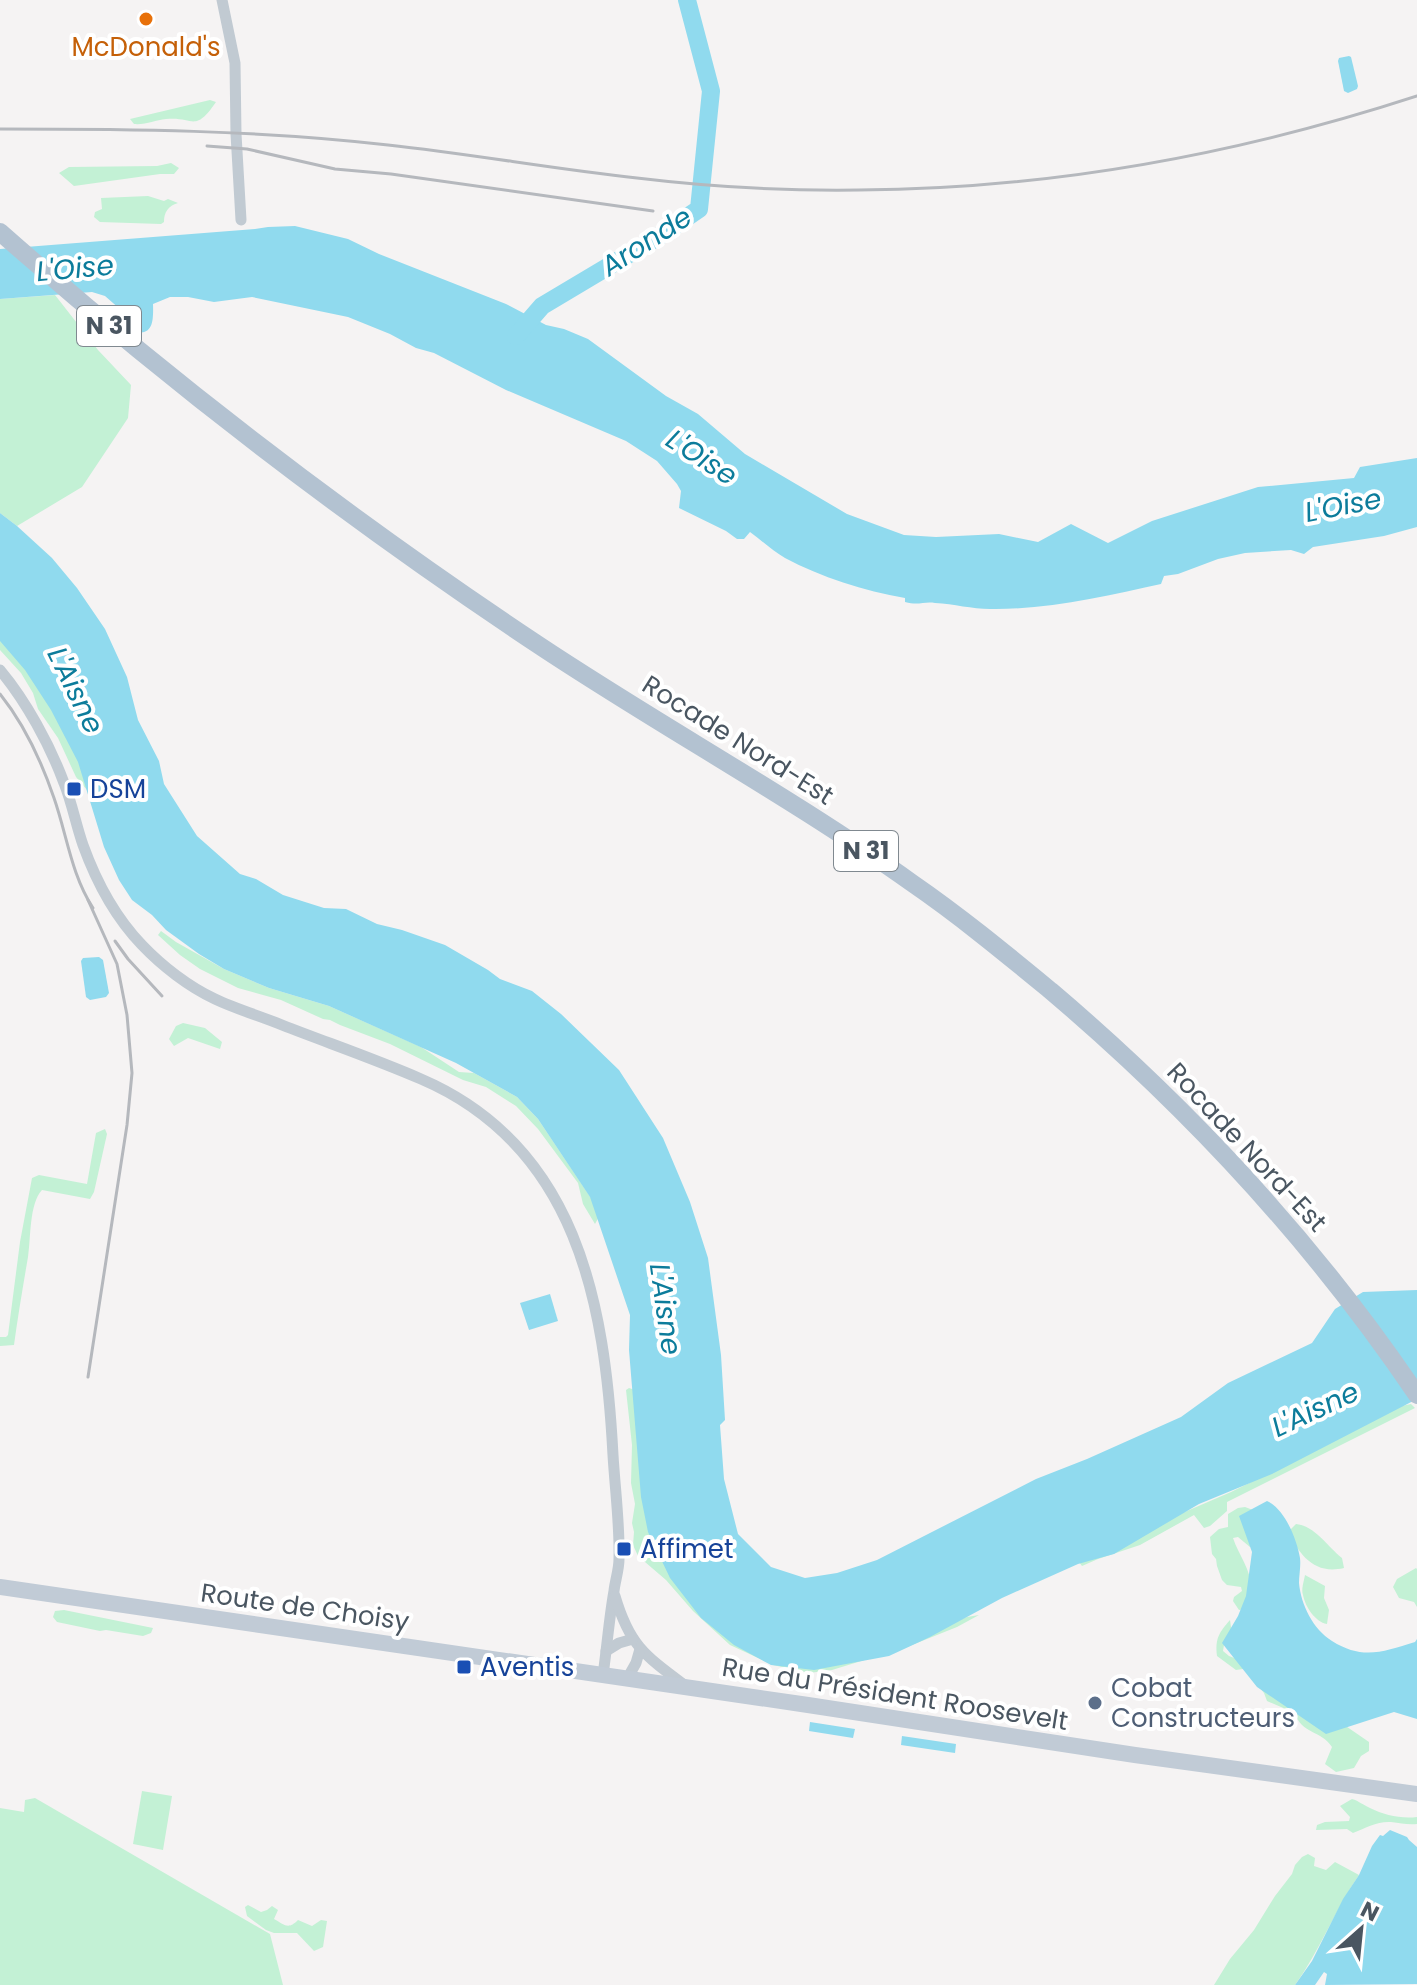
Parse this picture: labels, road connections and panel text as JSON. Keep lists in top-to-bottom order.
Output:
{
  "streets": {
    "main road": ["N 31", "Rocade Nord-Est"],
    "street": ["Route de Choisy", "Rue du Président Roosevelt"]
  },
  "crossings": [
    ["Route de Choisy", "Rue du Président Roosevelt"]
  ],
  "water": ["Aronde", "L'Oise", "L'Aisne"],
  "places": {
    "other": ["McDonald's", "Cobat Constructeurs"],
    "transit": ["DSM", "Affimet", "Aventis"]
  },
  "north": "top right"
}
